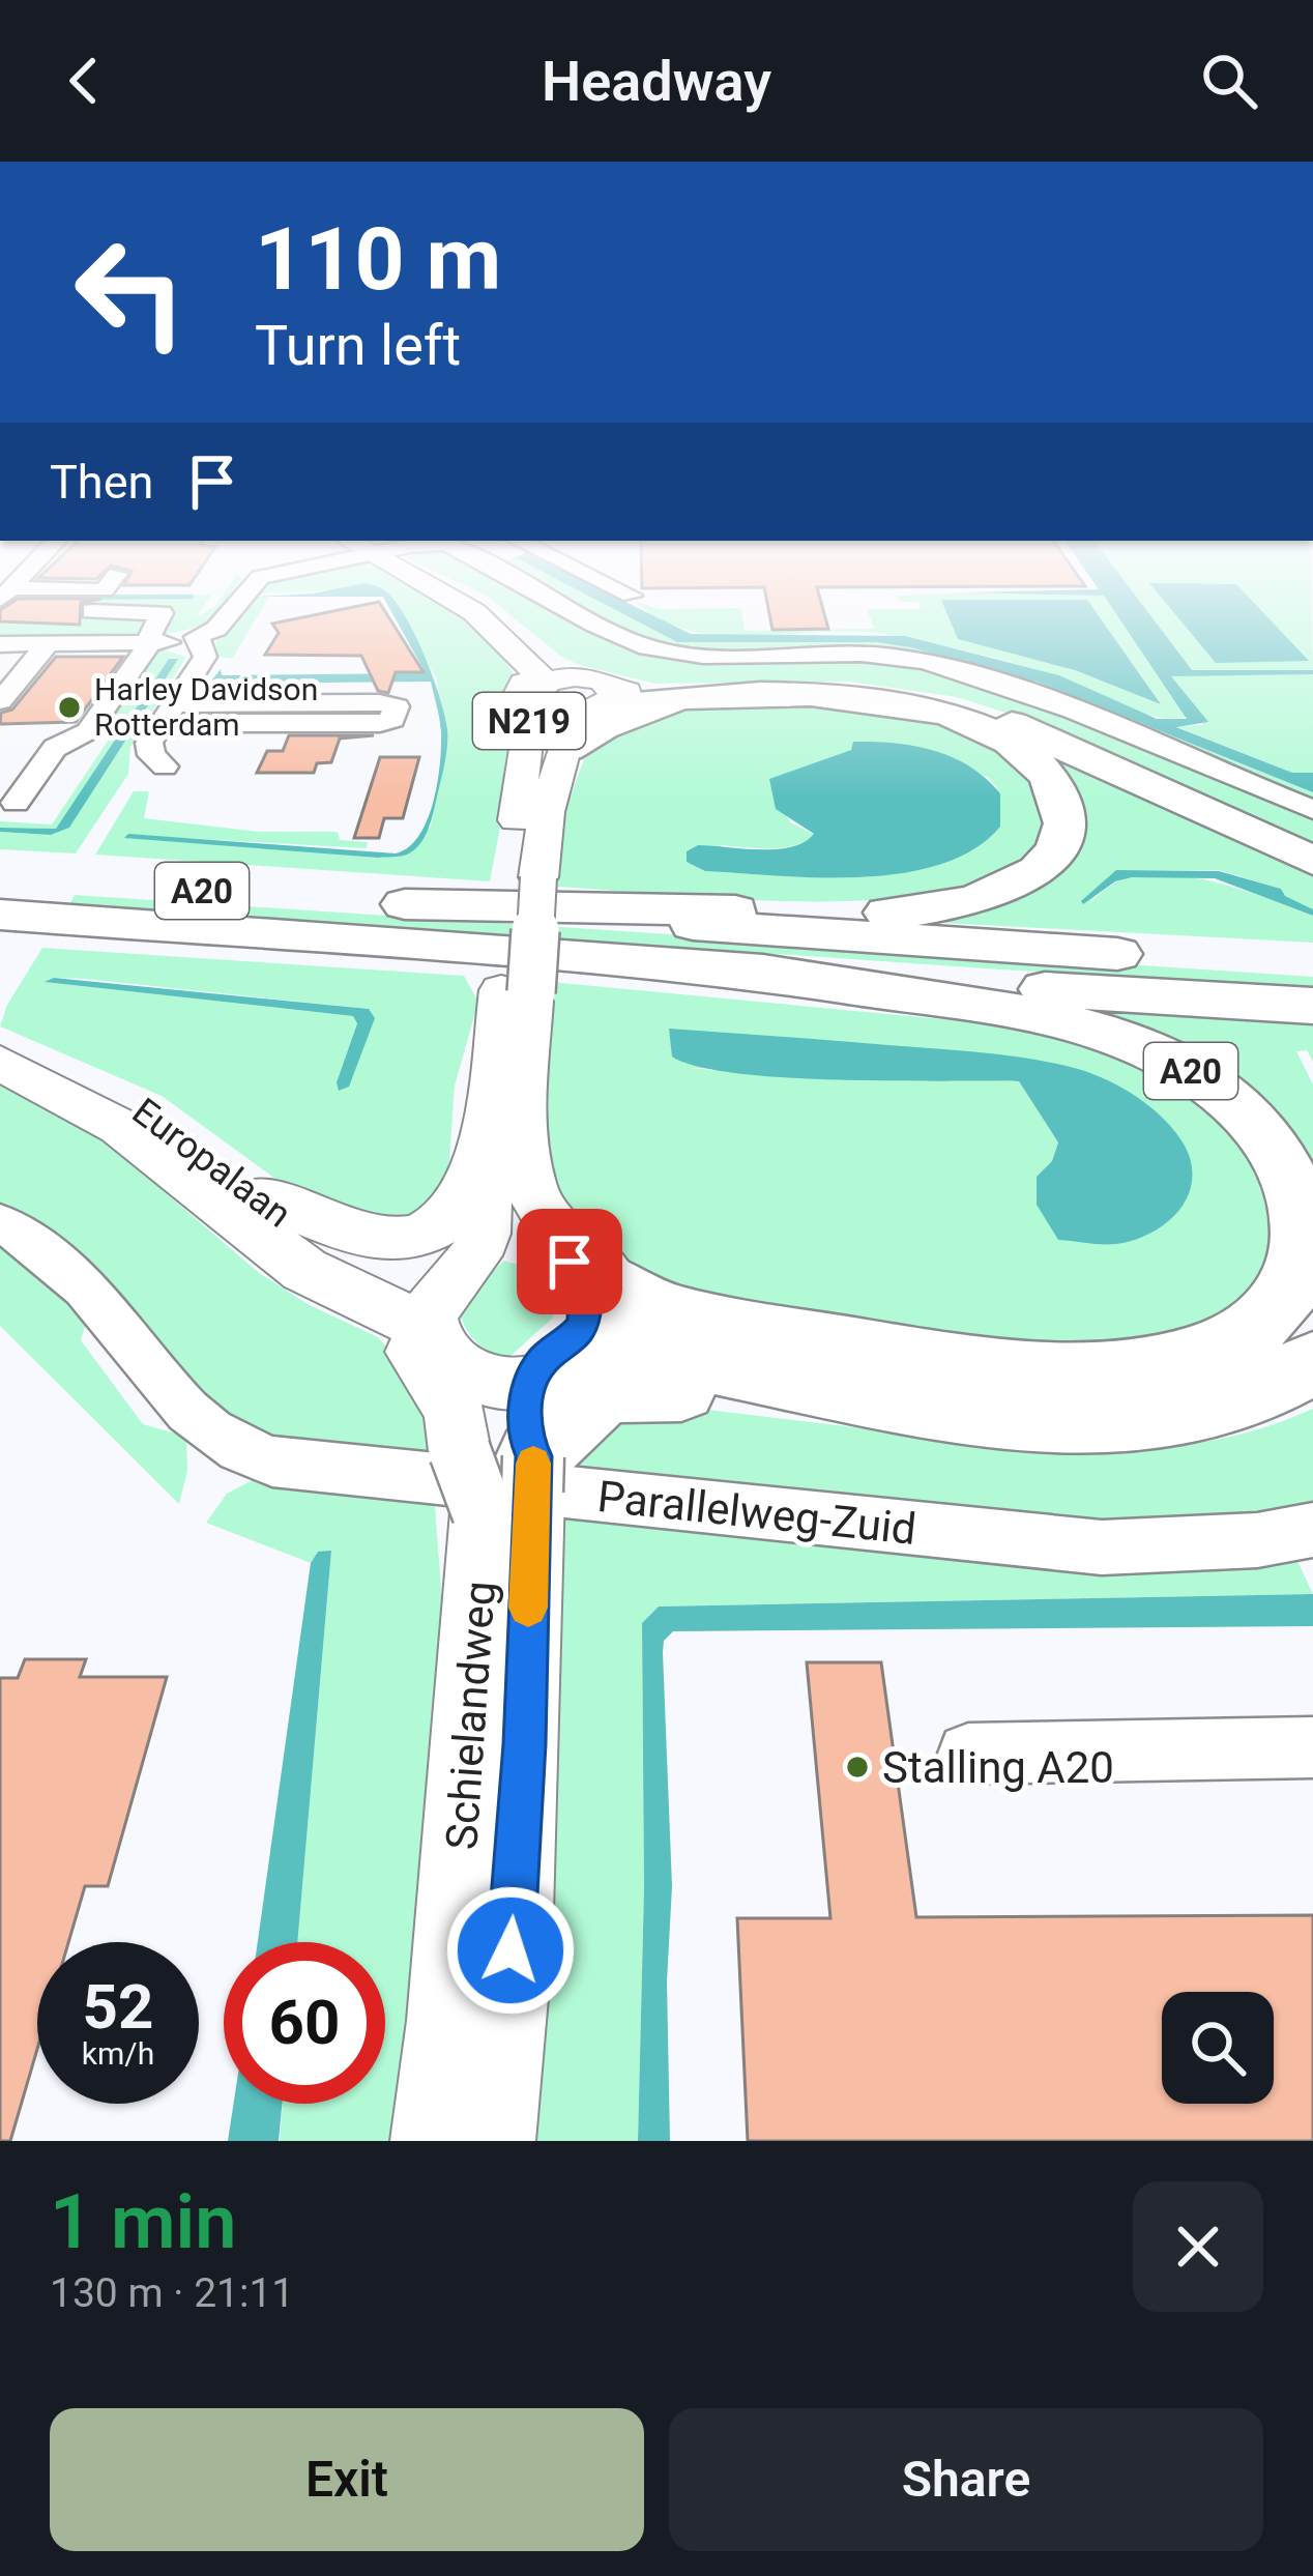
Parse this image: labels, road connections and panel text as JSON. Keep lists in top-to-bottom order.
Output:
{
  "streets": {
    "highway": ["A20"],
    "main road": ["N219", "Europalaan", "Schielandweg"],
    "street": ["Parallelweg-Zuid"]
  },
  "crossings": [
    ["N219", "A20"],
    ["N219", "Schielandweg"],
    ["A20", "Europalaan"],
    ["A20", "Schielandweg"],
    ["Europalaan", "Schielandweg"]
  ],
  "places": ["Harley Davidson Rotterdam", "Stalling A20"],
  "page": {
    "header": "Headway",
    "turn": ["110 m", "Turn left"],
    "then": "Then",
    "speed": "52 km/h",
    "limit": "60",
    "heading": ["1 min", "130 m · 21:11"],
    "buttons": ["Exit", "Share"]
  }
}
